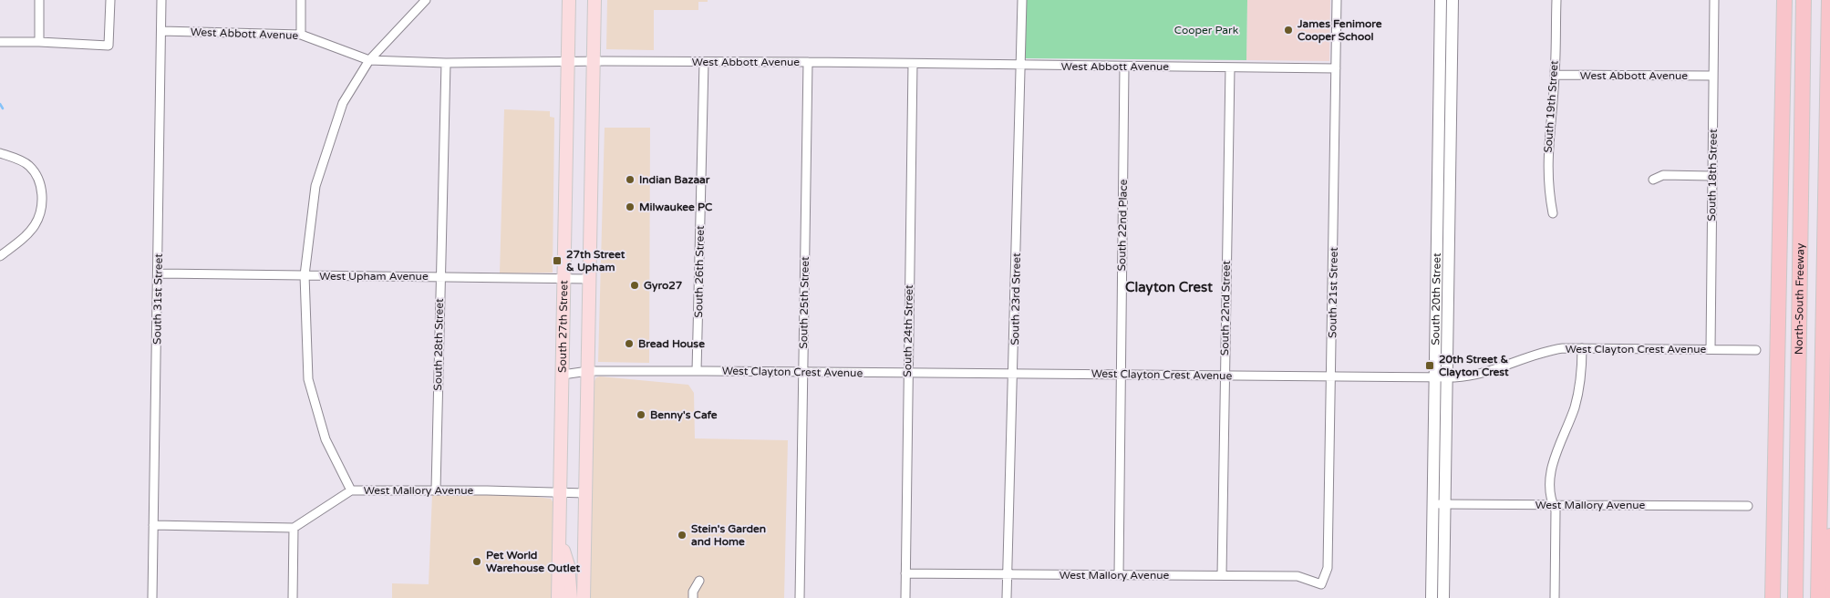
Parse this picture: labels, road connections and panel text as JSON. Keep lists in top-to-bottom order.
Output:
{
  "streets": {
    "highway": ["North-South Freeway"],
    "main road": ["South 27th Street"],
    "street": [
      "West Abbott Avenue",
      "South 19th Street",
      "South 18th Street",
      "South 22nd Place",
      "South 26th Street",
      "West Upham Avenue",
      "South 21st Street",
      "South 31st Street",
      "South 23rd Street",
      "South 20th Street",
      "South 25th Street",
      "South 22nd Street",
      "South 24th Street",
      "South 28th Street",
      "West Clayton Crest Avenue",
      "West Mallory Avenue"
    ]
  },
  "crossings": [
    ["West Abbott Avenue", "South 19th Street"],
    ["West Abbott Avenue", "South 18th Street"],
    ["West Abbott Avenue", "South 22nd Place"],
    ["West Abbott Avenue", "South 26th Street"],
    ["West Abbott Avenue", "South 21st Street"],
    ["West Abbott Avenue", "South 31st Street"],
    ["West Abbott Avenue", "South 23rd Street"],
    ["West Abbott Avenue", "South 25th Street"],
    ["West Abbott Avenue", "South 22nd Street"],
    ["West Abbott Avenue", "South 27th Street"],
    ["West Abbott Avenue", "South 24th Street"],
    ["West Abbott Avenue", "South 28th Street"],
    ["South 18th Street", "West Clayton Crest Avenue"],
    ["South 22nd Place", "West Clayton Crest Avenue"],
    ["South 22nd Place", "West Mallory Avenue"],
    ["South 26th Street", "West Clayton Crest Avenue"],
    ["West Upham Avenue", "South 31st Street"],
    ["West Upham Avenue", "South 27th Street"],
    ["West Upham Avenue", "South 28th Street"],
    ["South 21st Street", "West Clayton Crest Avenue"],
    ["South 21st Street", "West Mallory Avenue"],
    ["South 23rd Street", "West Clayton Crest Avenue"],
    ["South 23rd Street", "West Mallory Avenue"],
    ["South 20th Street", "West Clayton Crest Avenue"],
    ["South 20th Street", "West Mallory Avenue"],
    ["South 25th Street", "West Clayton Crest Avenue"],
    ["South 22nd Street", "West Clayton Crest Avenue"],
    ["South 22nd Street", "West Mallory Avenue"],
    ["South 27th Street", "West Clayton Crest Avenue"],
    ["South 27th Street", "West Mallory Avenue"],
    ["South 24th Street", "West Clayton Crest Avenue"],
    ["South 24th Street", "West Mallory Avenue"],
    ["South 28th Street", "West Mallory Avenue"]
  ],
  "districts": ["Clayton Crest"],
  "parks": ["Cooper Park"],
  "places": {
    "other": [
      "James Fenimore Cooper School",
      "Indian Bazaar",
      "Milwaukee PC",
      "Gyro27",
      "Bread House",
      "Benny's Cafe",
      "Stein's Garden and Home",
      "Pet World Warehouse Outlet"
    ],
    "transit": ["27th Street & Upham", "20th Street & Clayton Crest"]
  }
}
